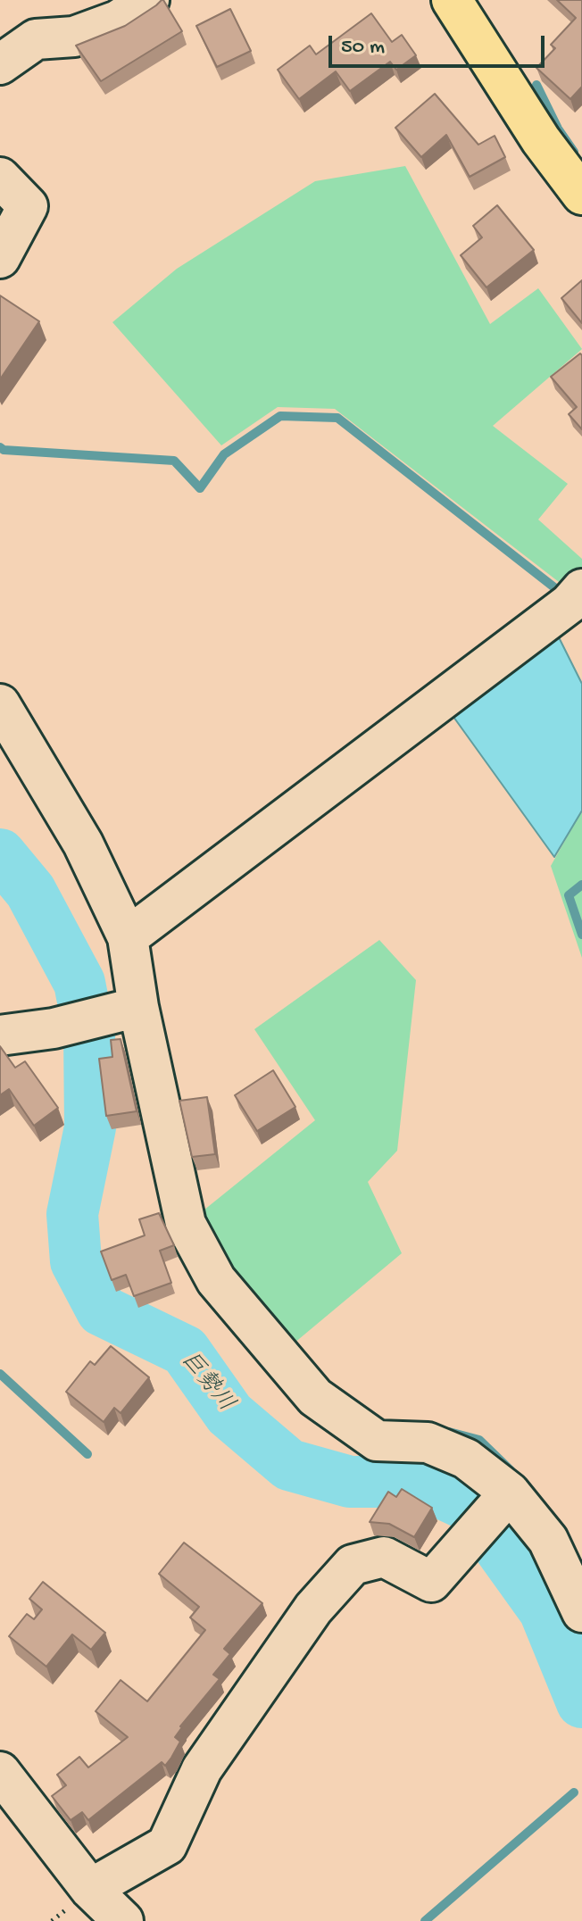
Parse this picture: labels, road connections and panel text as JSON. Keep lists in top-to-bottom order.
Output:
{
  "water": ["巨勢川"],
  "scale_bar": "50 m"
}
